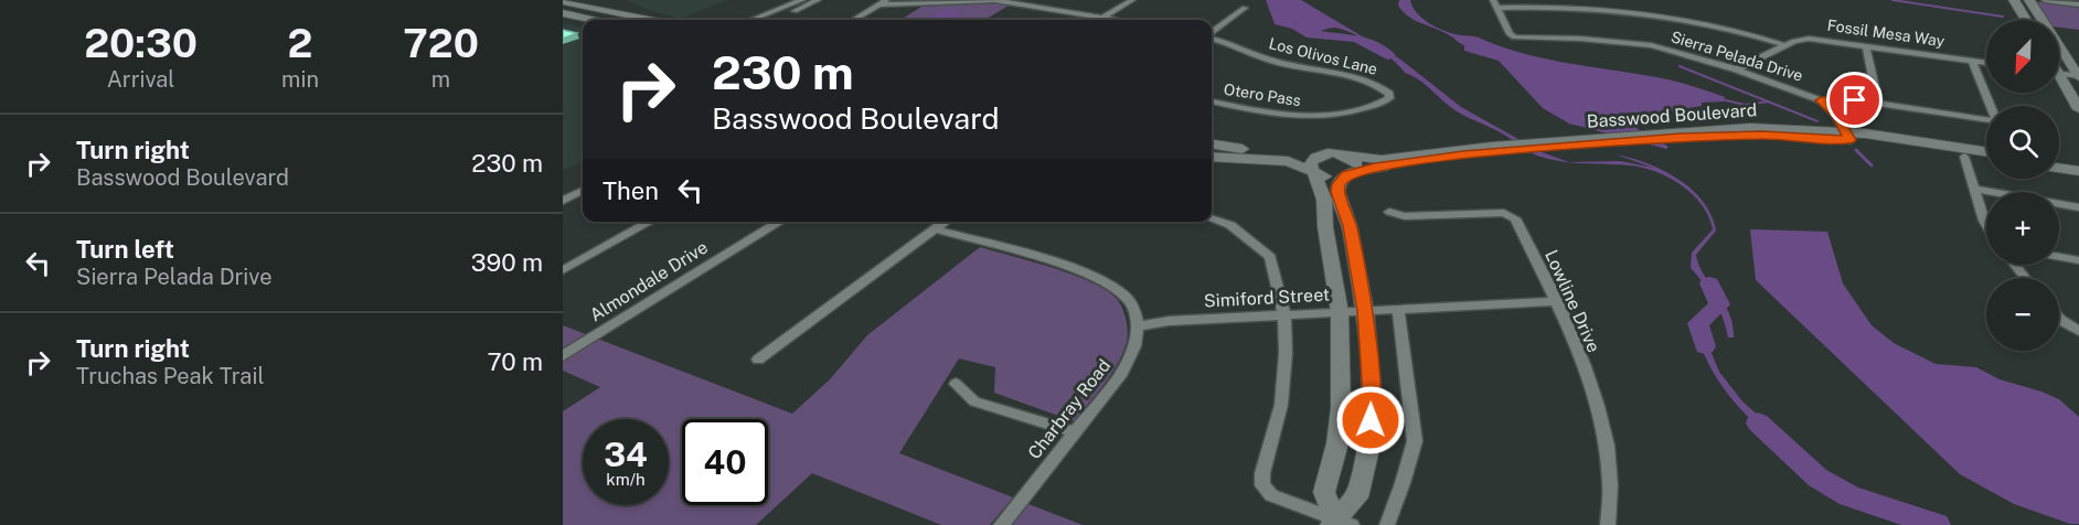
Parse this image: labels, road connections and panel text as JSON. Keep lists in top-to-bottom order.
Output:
{
  "streets": {
    "main road": ["Basswood Boulevard"],
    "street": [
      "Fossil Mesa Way",
      "Los Olivos Lane",
      "Sierra Pelada Drive",
      "Otero Pass",
      "Almondale Drive",
      "Simiford Street",
      "Lowline Drive",
      "Charbray Road"
    ]
  },
  "crossings": [
    ["Fossil Mesa Way", "Sierra Pelada Drive"],
    ["Los Olivos Lane", "Otero Pass"],
    ["Sierra Pelada Drive", "Basswood Boulevard"],
    ["Simiford Street", "Lowline Drive"],
    ["Simiford Street", "Charbray Road"]
  ],
  "north": "bottom left",
  "page": {
    "eta": [
      "20:30",
      "Arrival",
      "2",
      "min",
      "720",
      "m"
    ],
    "map_buttons": ["+", "−"],
    "turn": ["230 m", "Basswood Boulevard"],
    "list": [
      {
        "name": "Turn right",
        "note": "Basswood Boulevard",
        "value": "230 m"
      },
      {
        "name": "Turn left",
        "note": "Sierra Pelada Drive",
        "value": "390 m"
      },
      {
        "name": "Turn right",
        "note": "Truchas Peak Trail",
        "value": "70 m"
      }
    ],
    "then": "Then",
    "speed": "34 km/h",
    "limit": "40"
  }
}
